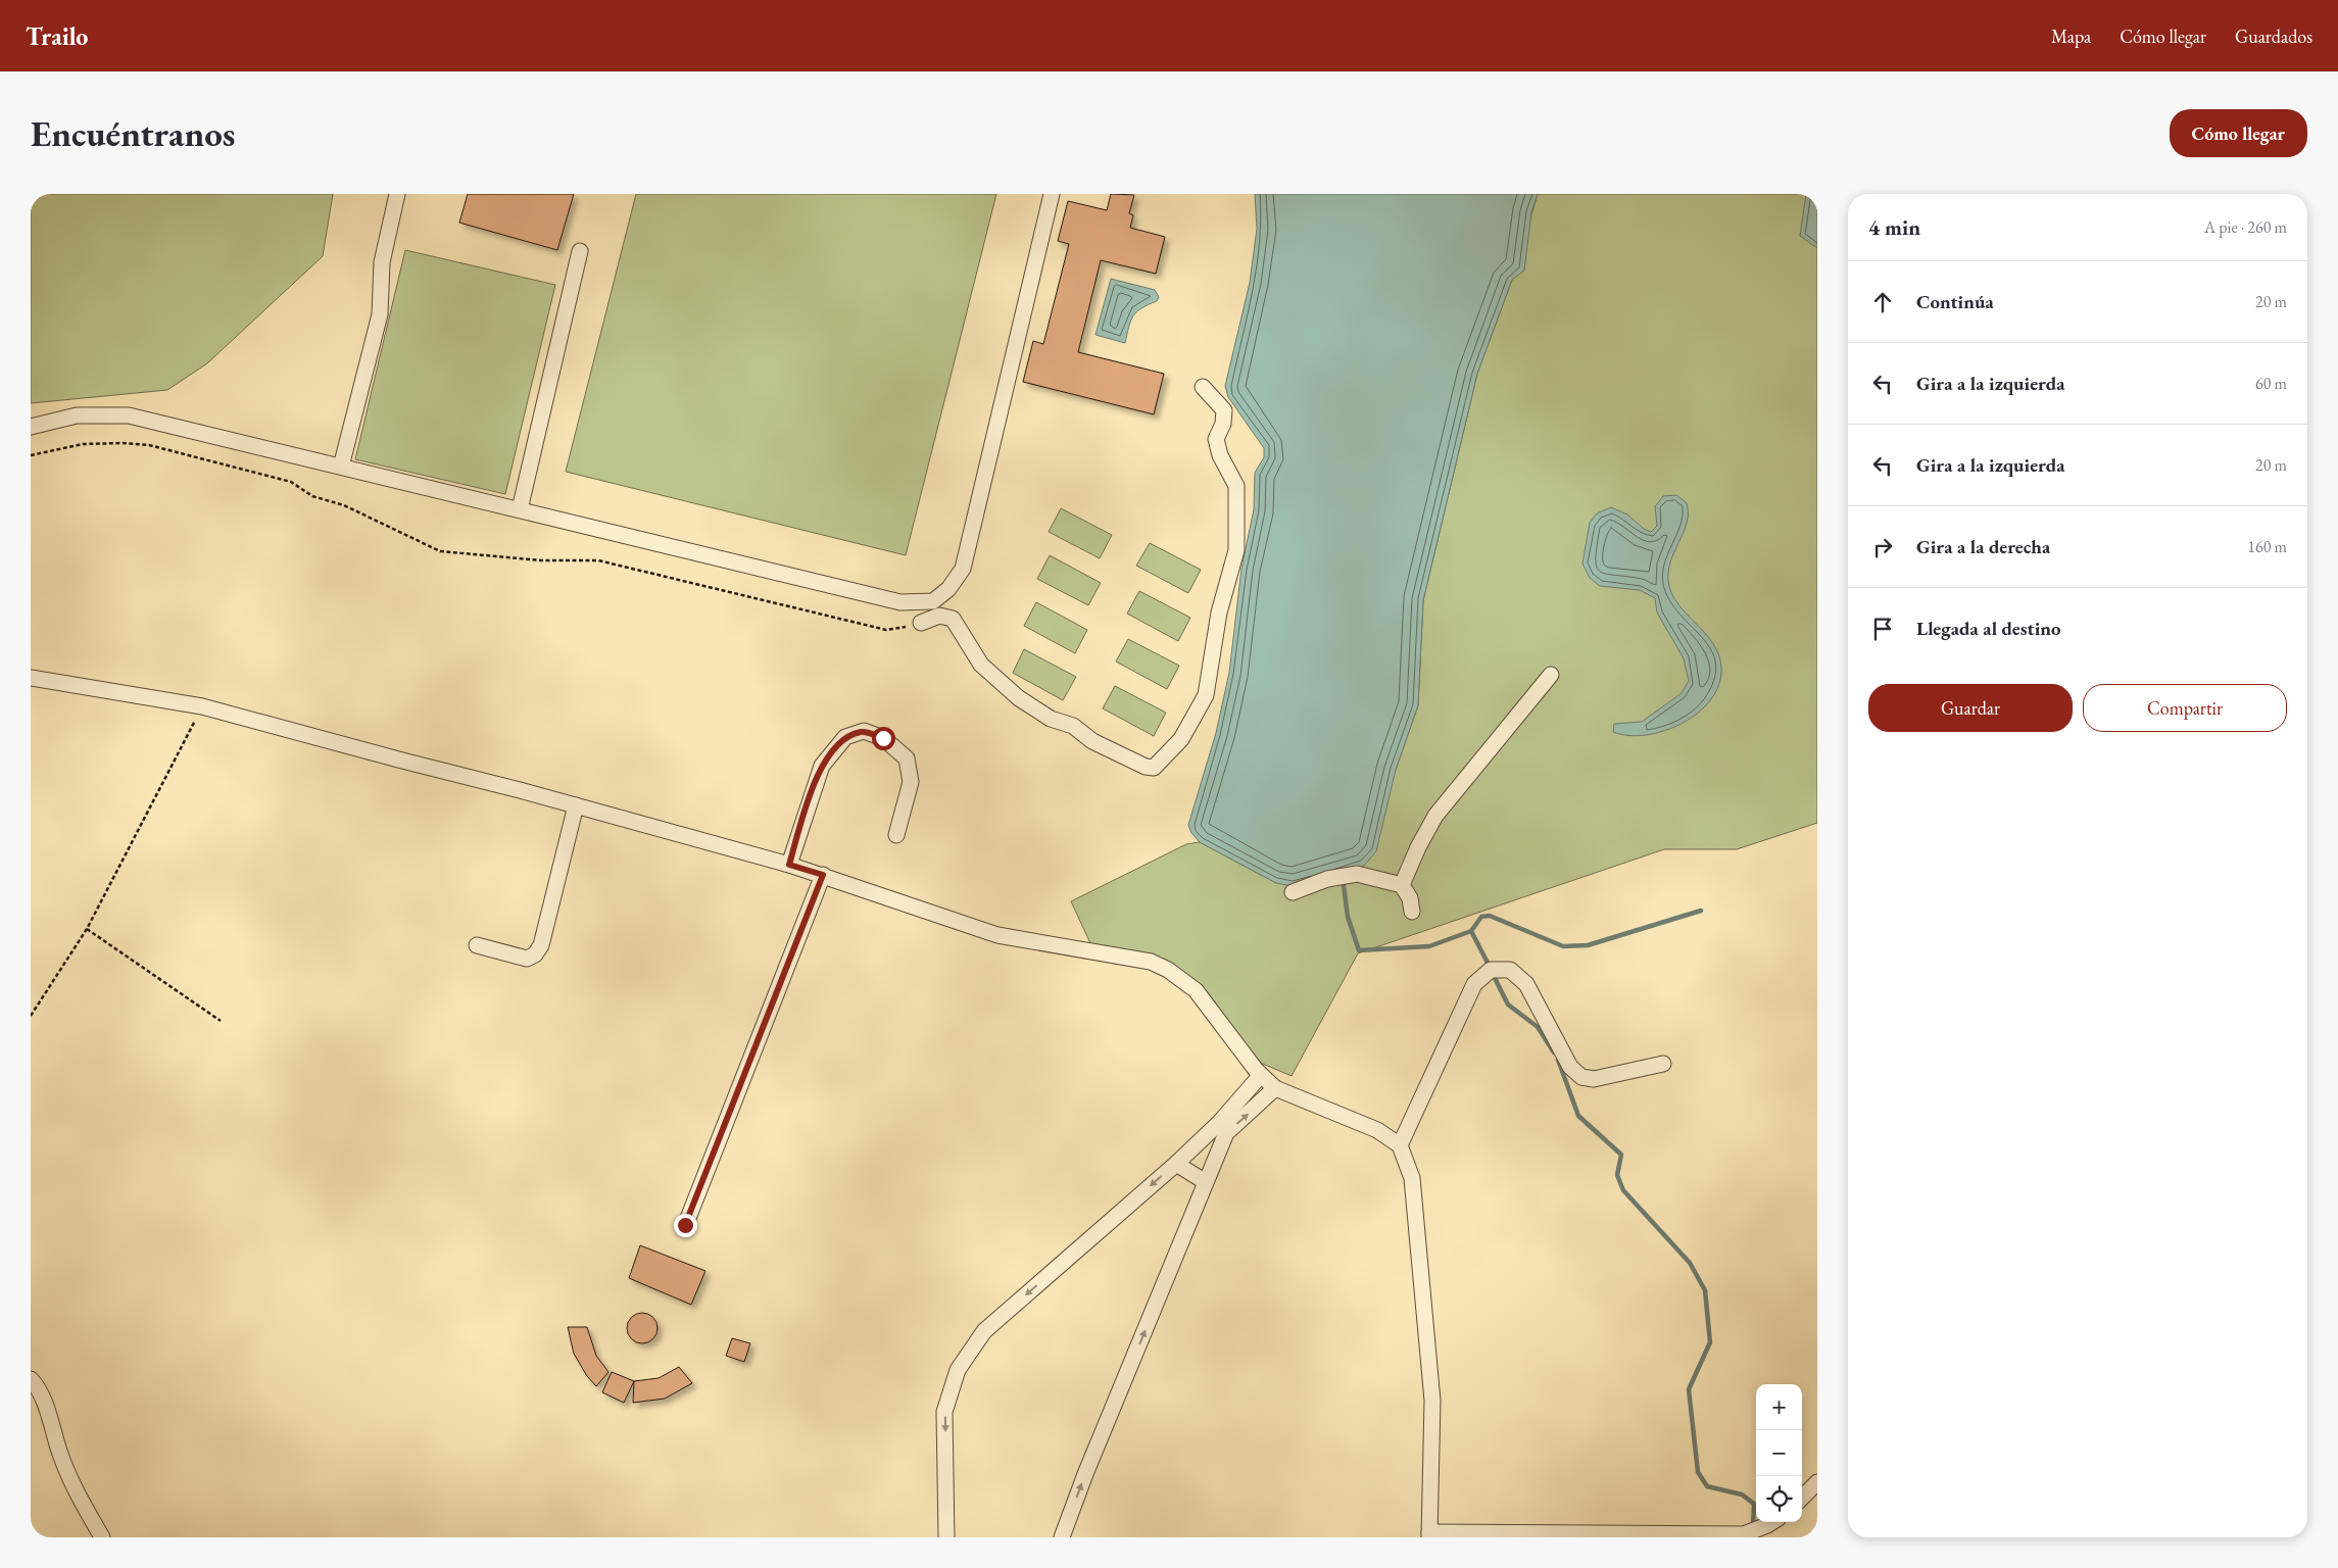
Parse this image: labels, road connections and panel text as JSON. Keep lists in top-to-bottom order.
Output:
{
  "page": {
    "header": "Trailo",
    "nav": ["Mapa", "Cómo llegar", "Guardados"],
    "buttons": [
      "Cómo llegar",
      ["Guardar", "Compartir"]
    ],
    "title": "Encuéntranos",
    "heading": ["4 min", "A pie · 260 m"],
    "list": [
      ["Continúa", "20 m"],
      ["Gira a la izquierda", "60 m"],
      ["Gira a la izquierda", "20 m"],
      ["Gira a la derecha", "160 m"],
      "Llegada al destino"
    ],
    "map_buttons": ["+", "−"]
  }
}
